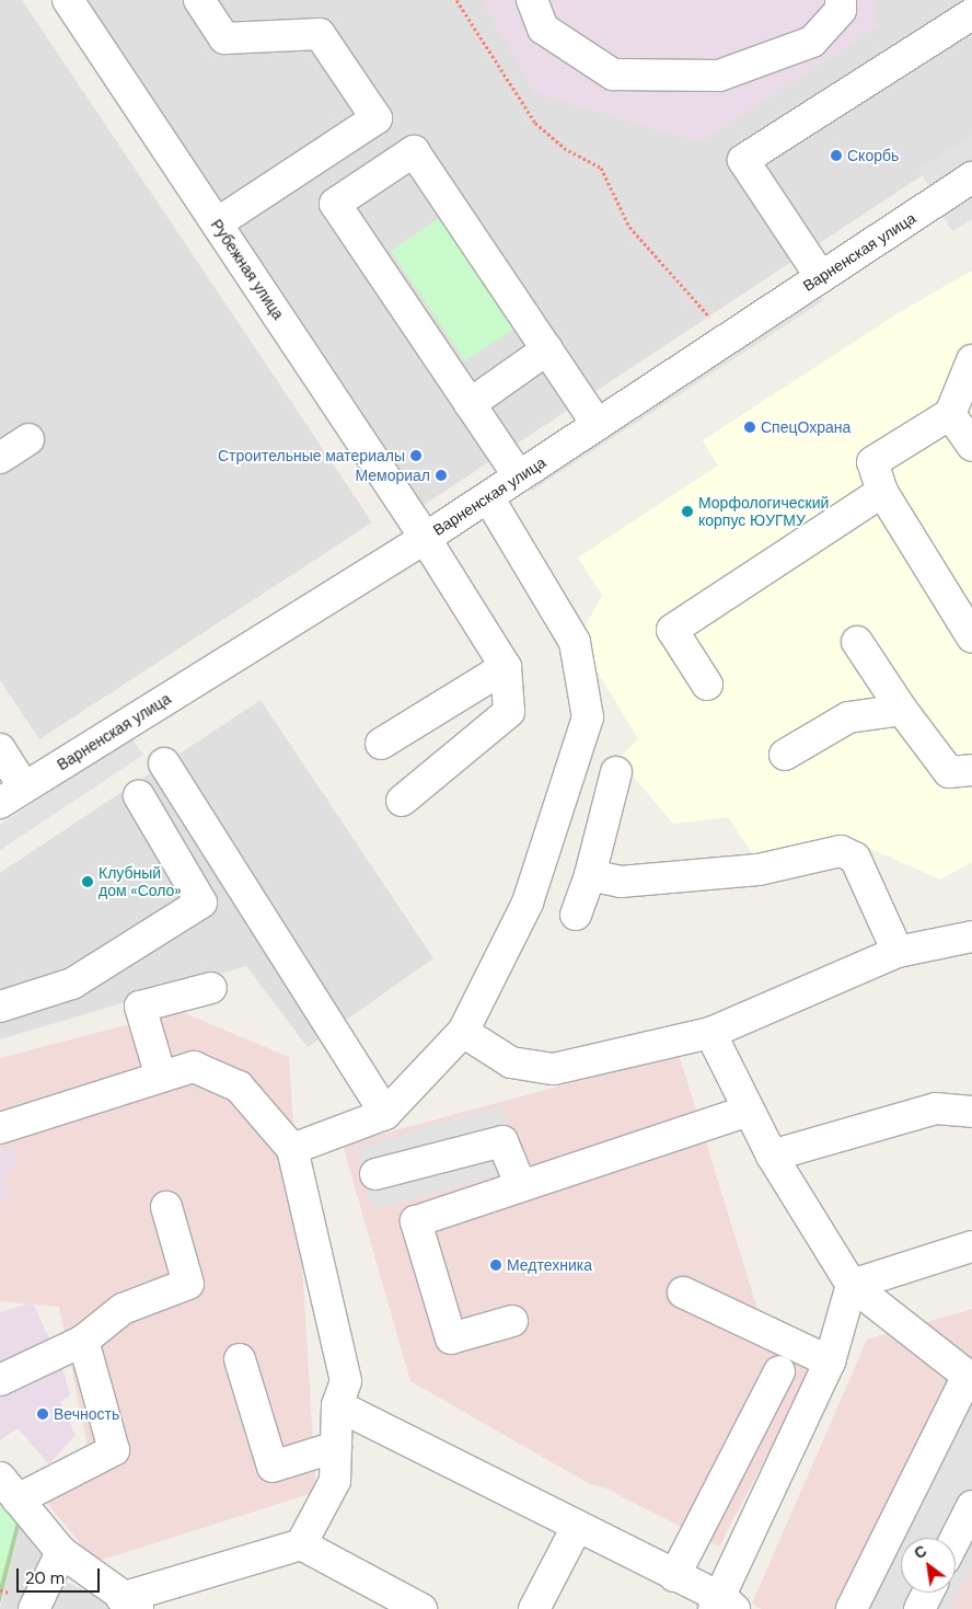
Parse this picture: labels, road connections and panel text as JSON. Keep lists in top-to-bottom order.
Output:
{
  "streets": {
    "street": ["Варненская улица", "Рубежная улица"]
  },
  "crossings": [
    ["Варненская улица", "Рубежная улица"]
  ],
  "places": [
    "Скорбь",
    "СпецОхрана",
    "Строительные материалы",
    "Мемориал",
    "Морфологический корпус ЮУГМУ",
    "Клубный дом «Соло»",
    "Медтехника",
    "Вечность"
  ],
  "scale_bar": "20 m",
  "north": "top left"
}
